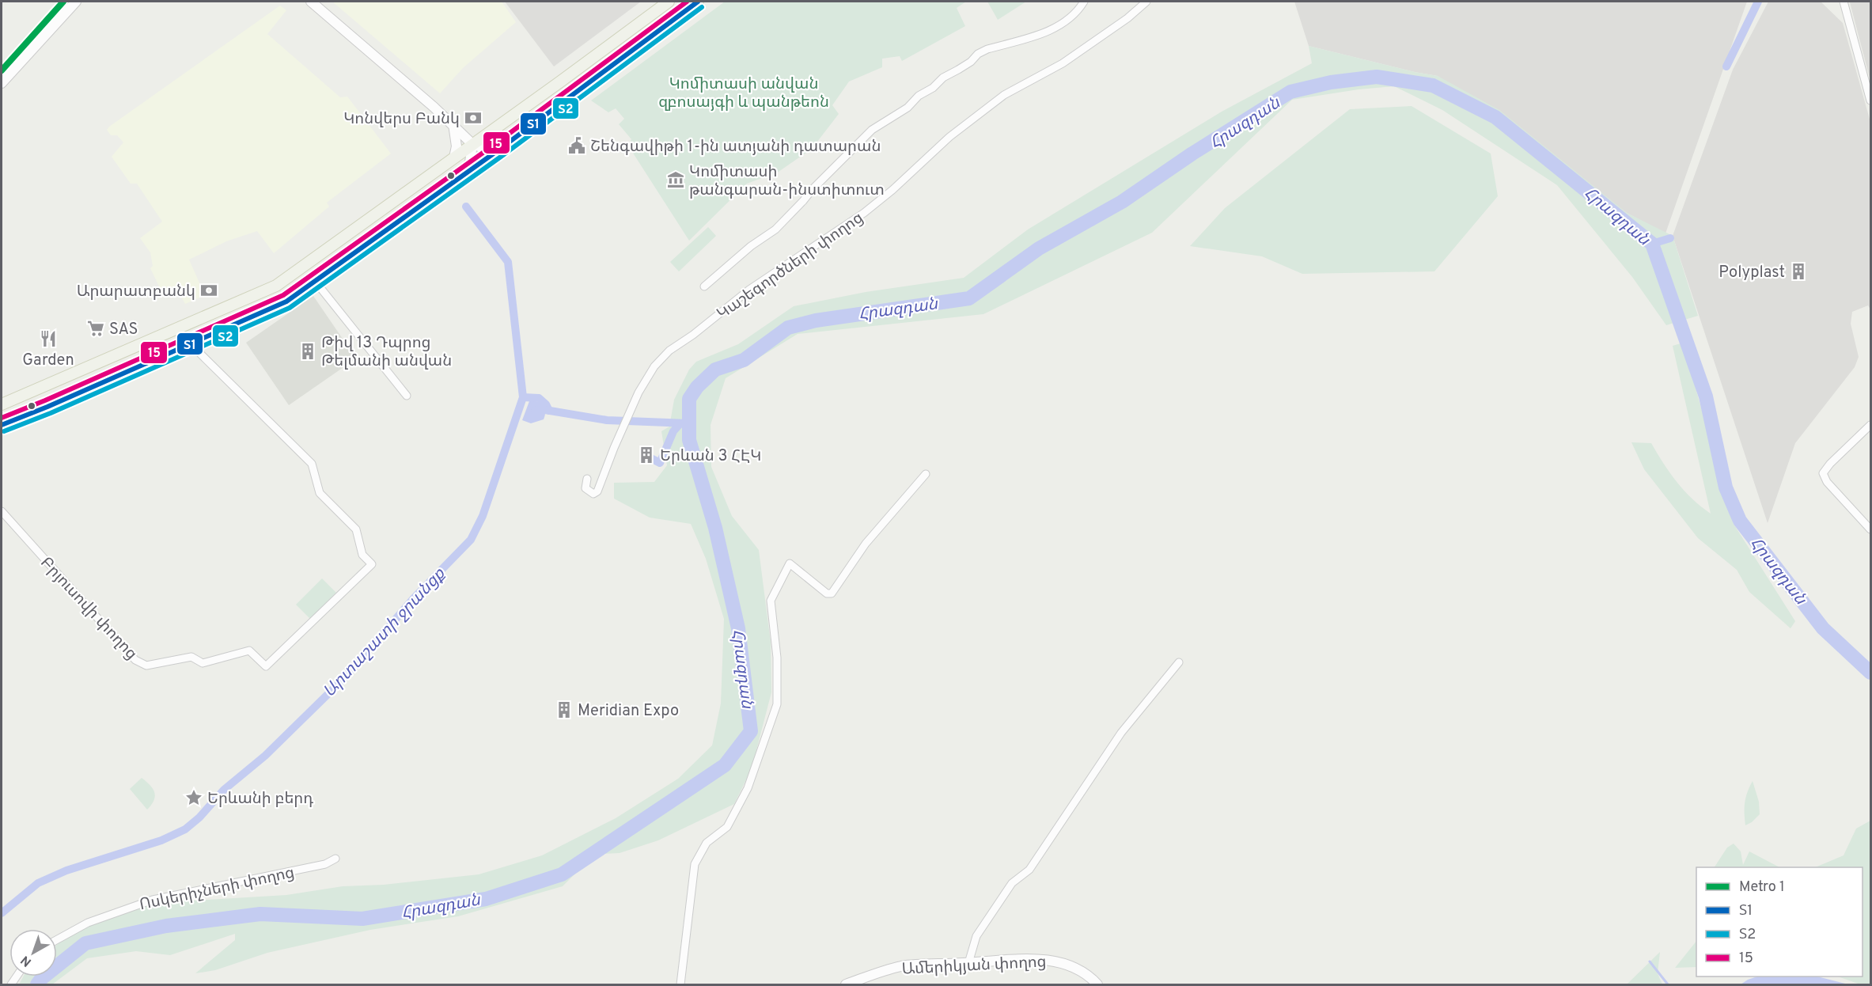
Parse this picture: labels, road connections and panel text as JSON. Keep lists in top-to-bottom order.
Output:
{
  "streets": {
    "street": [
      "Կաշեգործների փողոց",
      "Բրյուսովի փողոց",
      "Ոսկերիչների փողոց",
      "Ամերիկյան փողոց"
    ]
  },
  "water": ["Հրազդան", "Արտաշատի ջրանցք"],
  "parks": ["Կոմիտասի անվան զբոսայգի և պանթեոն"],
  "places": {
    "bank": ["Կոնվերս Բանկ", "Արարատբանկ"],
    "public building": ["Շենգավիթի 1-ին ատյանի դատարան"],
    "museum": ["Կոմիտասի թանգարան-ինստիտուտ"],
    "building": [
      "Polyplast",
      "Թիվ 13 Դպրոց Թելմանի անվան",
      "Երևան 3 ՀԷԿ",
      "Meridian Expo"
    ],
    "supermarket": ["SAS"],
    "restaurant": ["Garden"],
    "place": ["Երևանի բերդ"]
  },
  "lines": [
    "metro line 1",
    "transit line Տ1",
    "transit line 15",
    "transit line Տ2"
  ],
  "legend": [
    "Metro 1",
    "Տ1",
    "Տ2",
    "15"
  ],
  "north": "bottom left"
}
